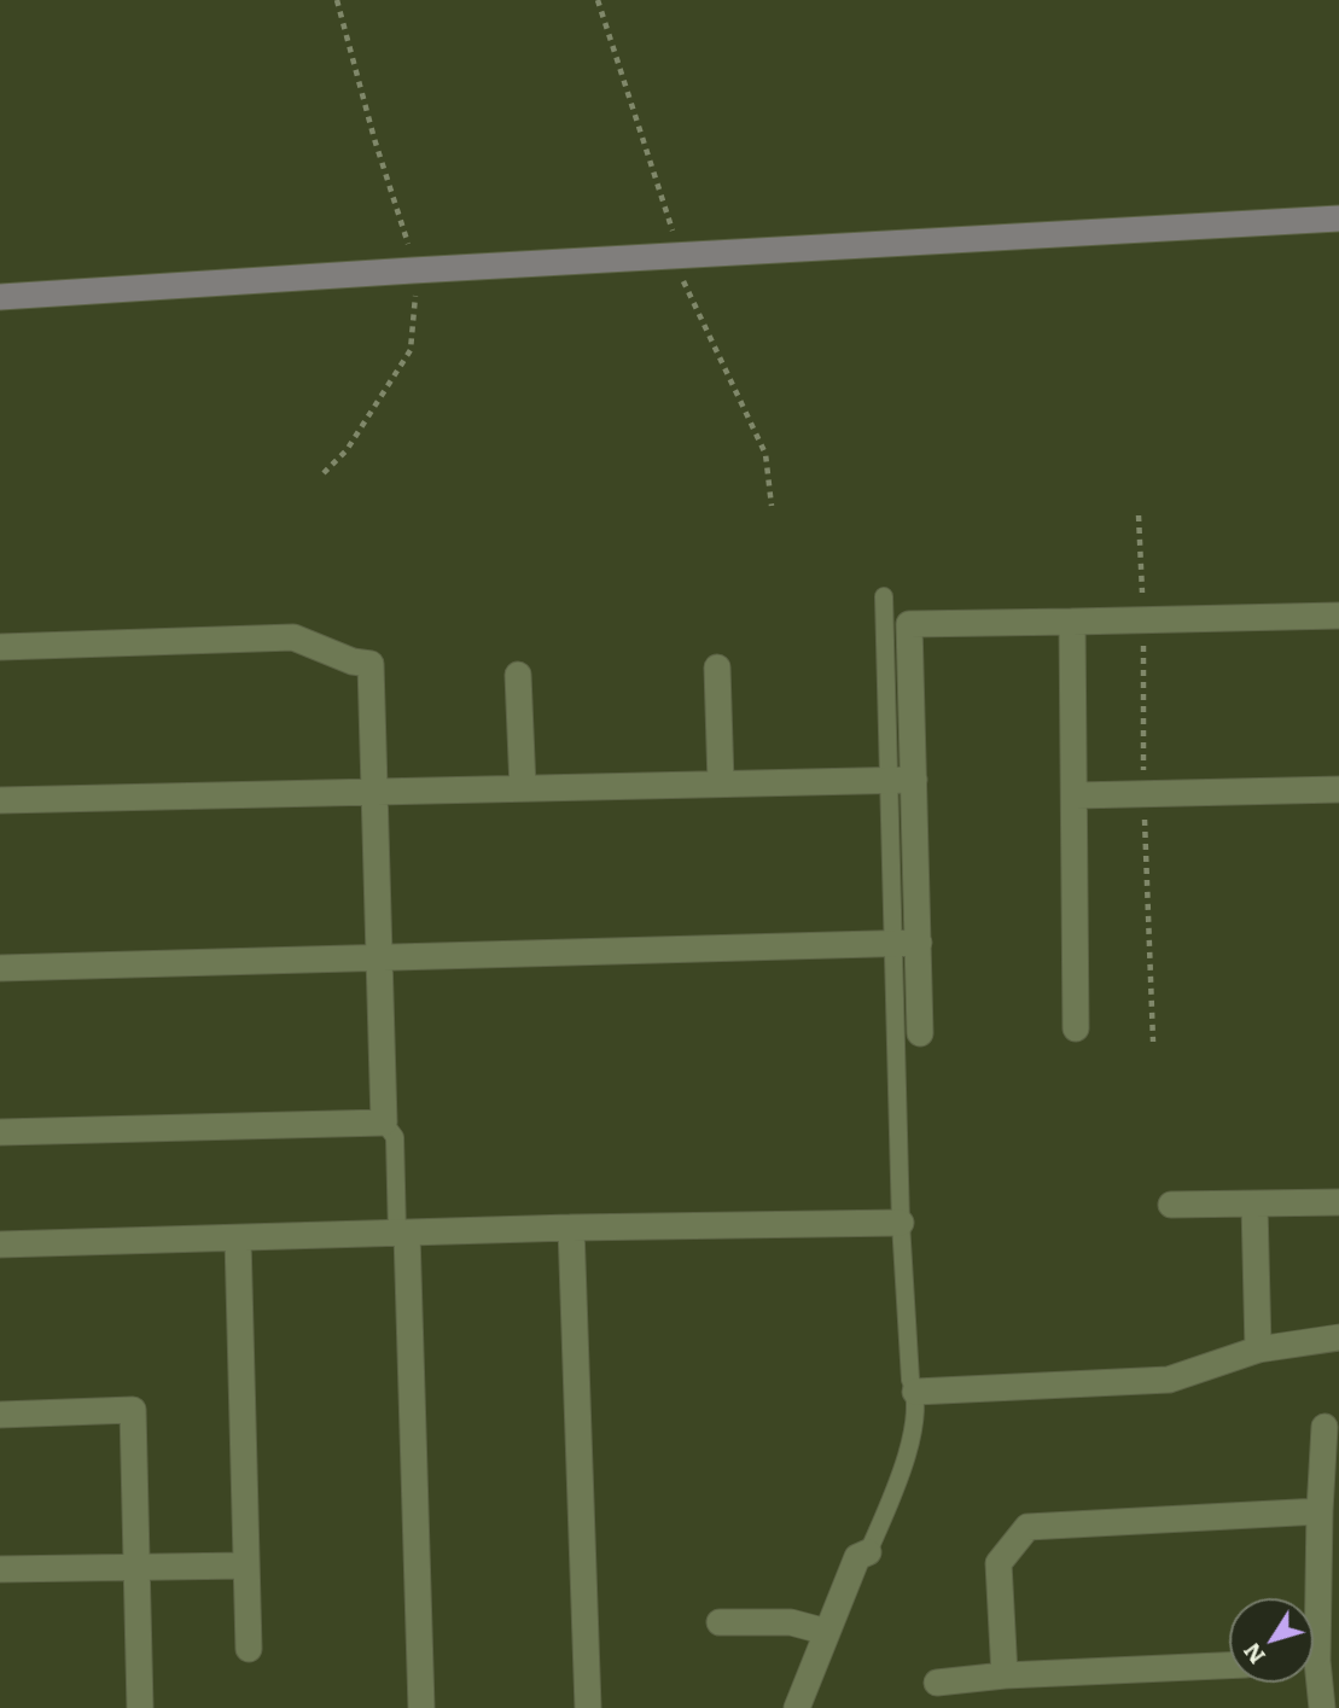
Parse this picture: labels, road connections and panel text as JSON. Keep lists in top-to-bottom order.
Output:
{
  "north": "bottom left"
}
